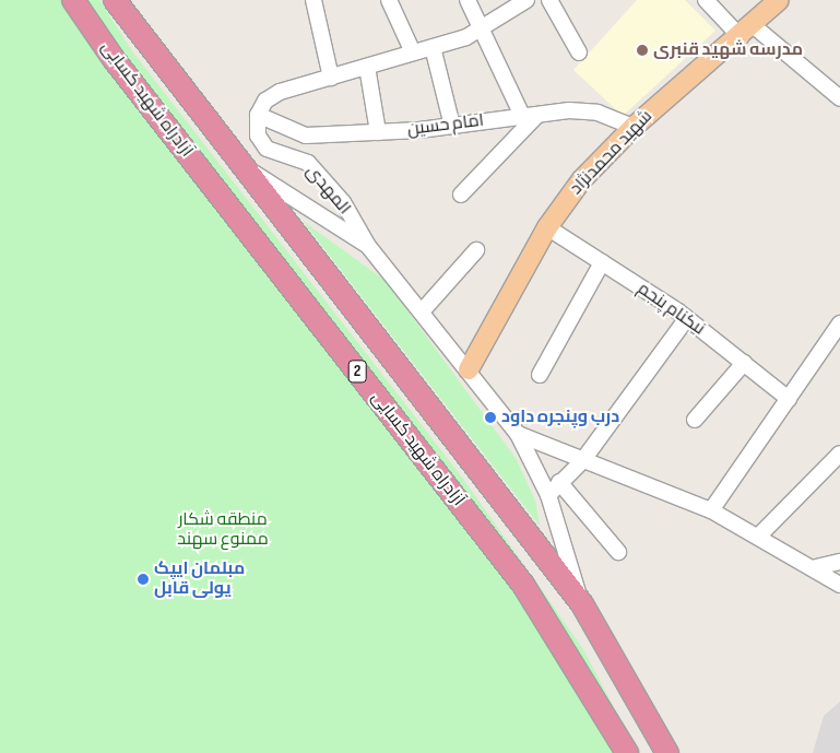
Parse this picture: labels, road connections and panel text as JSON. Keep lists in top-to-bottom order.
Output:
{
  "streets": {
    "highway": ["آزادراه شهید کسایی", "2"],
    "main road": ["شهید محمدنژاد"],
    "street": ["امام حسین", "المهدی", "نیکنام پنجم"]
  },
  "crossings": [
    ["آزادراه شهید کسایی", "المهدی"],
    ["امام حسین", "شهید محمدنژاد"],
    ["امام حسین", "المهدی"],
    ["شهید محمدنژاد", "المهدی"],
    ["شهید محمدنژاد", "نیکنام پنجم"]
  ],
  "parks": ["منطقه شکار ممنوع سهند"],
  "places": ["مدرسه شهید قنبری", "درب وپنجره داود", "مبلمان ایپک یولی قابل"]
}
